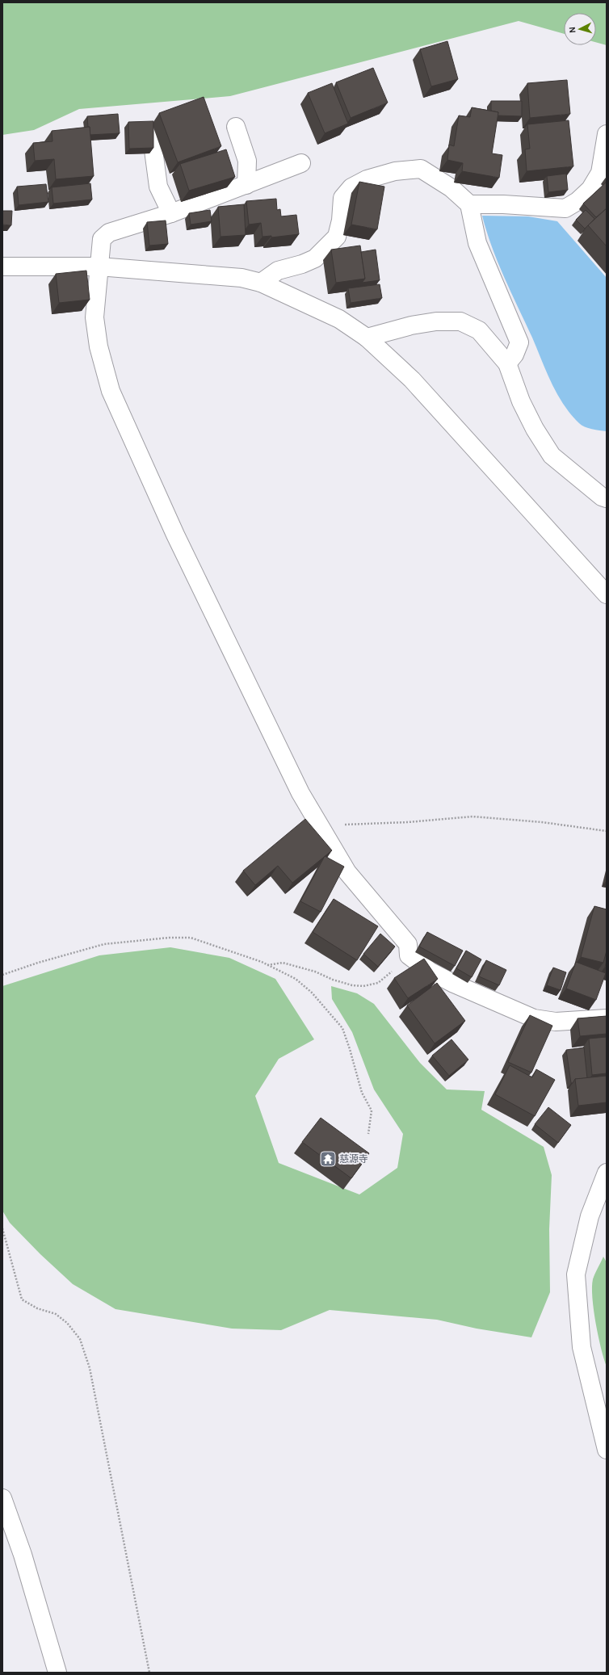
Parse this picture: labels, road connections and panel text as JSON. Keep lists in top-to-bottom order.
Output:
{
  "places": {
    "temple": ["慈源寺"]
  },
  "north": "left"
}
